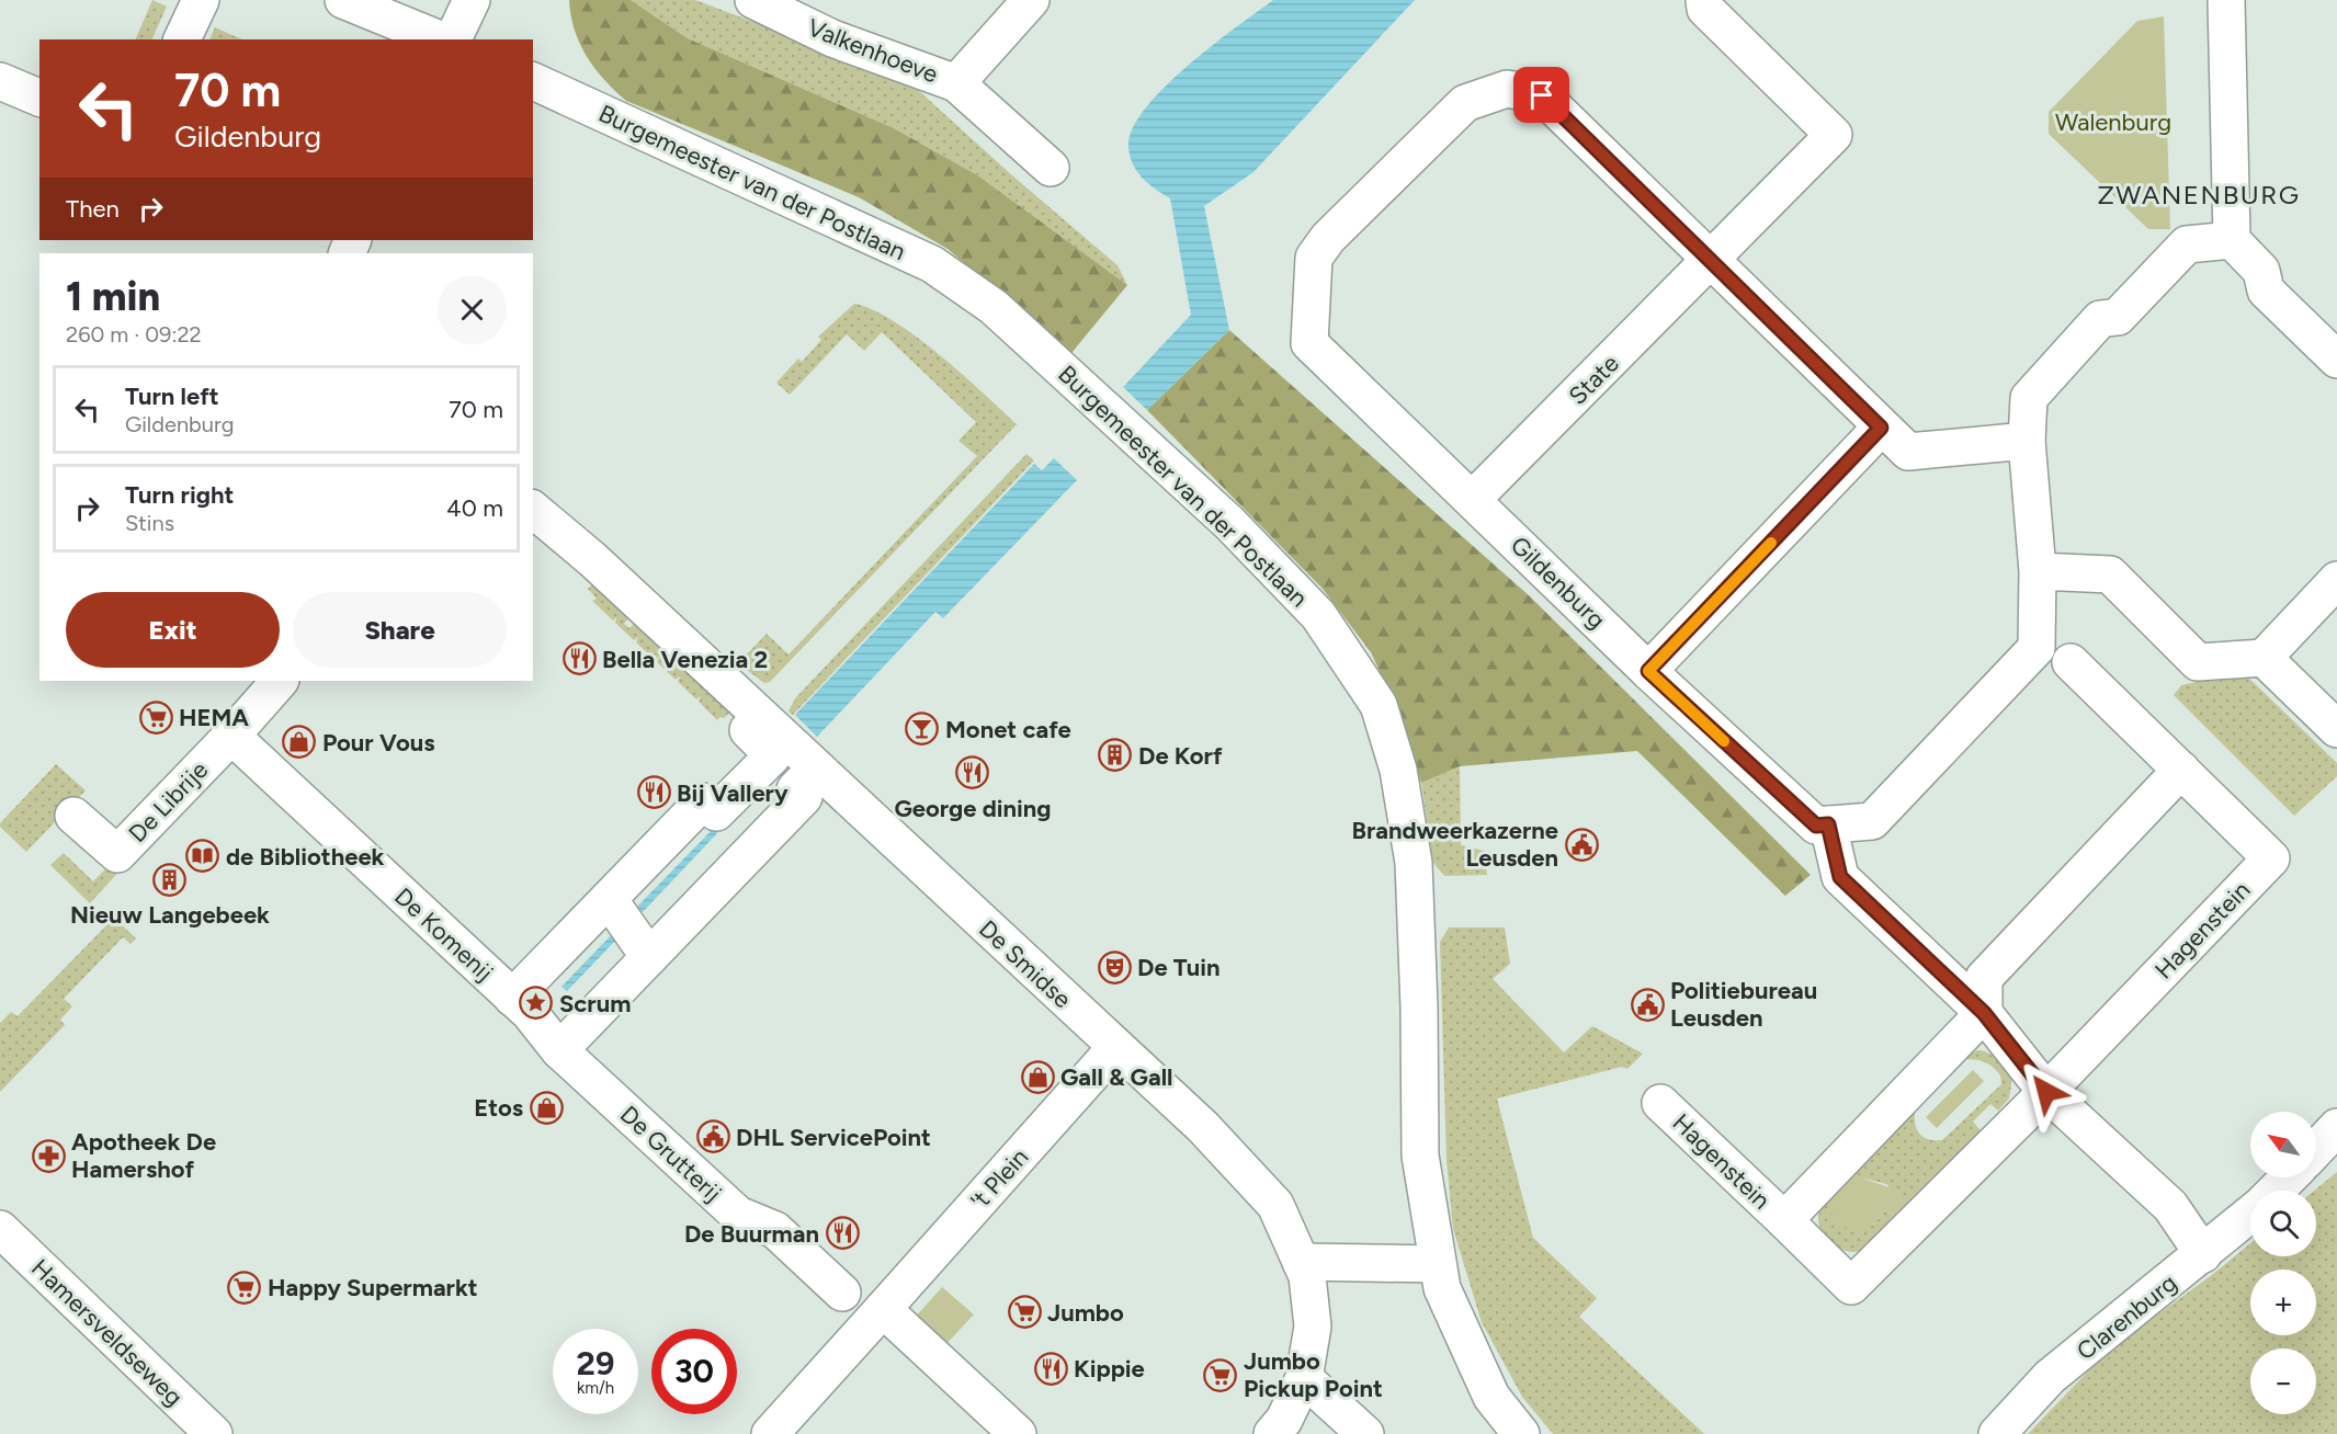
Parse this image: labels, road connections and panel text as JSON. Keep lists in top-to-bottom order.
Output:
{
  "streets": {
    "street": [
      "Valkenhoeve",
      "Burgemeester van der Postlaan",
      "State",
      "Gildenburg",
      "De Librije",
      "Hagenstein",
      "De Komenij",
      "De Smidse",
      "De Grutterij",
      "'t Plein",
      "Clarenburg",
      "Hamersveldseweg"
    ]
  },
  "crossings": [
    ["State", "Gildenburg"],
    ["De Librije", "De Komenij"],
    ["De Komenij", "De Grutterij"],
    ["De Smidse", "'t Plein"]
  ],
  "districts": ["ZWANENBURG"],
  "parks": ["Walenburg"],
  "places": {
    "restaurant": [
      "Bella Venezia 2",
      "George dining",
      "Bij Vallery",
      "De Buurman",
      "Kippie"
    ],
    "supermarket": [
      "HEMA",
      "Happy Supermarkt",
      "Jumbo",
      "Jumbo Pickup Point"
    ],
    "bar": ["Monet cafe"],
    "shop": ["Pour Vous", "Gall & Gall", "Etos"],
    "building": ["De Korf", "Nieuw Langebeek"],
    "public building": ["Brandweerkazerne Leusden", "Politiebureau Leusden", "DHL ServicePoint"],
    "library": ["de Bibliotheek"],
    "theatre": ["De Tuin"],
    "place": ["Scrum"],
    "pharmacy": ["Apotheek De Hamershof"]
  },
  "north": "top left",
  "page": {
    "turn": ["70 m", "Gildenburg"],
    "then": "Then",
    "heading": ["1 min", "260 m · 09:22"],
    "list": [
      {
        "name": "Turn left",
        "note": "Gildenburg",
        "value": "70 m"
      },
      {
        "name": "Turn right",
        "note": "Stins",
        "value": "40 m"
      }
    ],
    "buttons": ["Exit", "Share"],
    "map_buttons": ["+", "−"],
    "speed": "29 km/h",
    "limit": "30"
  }
}
